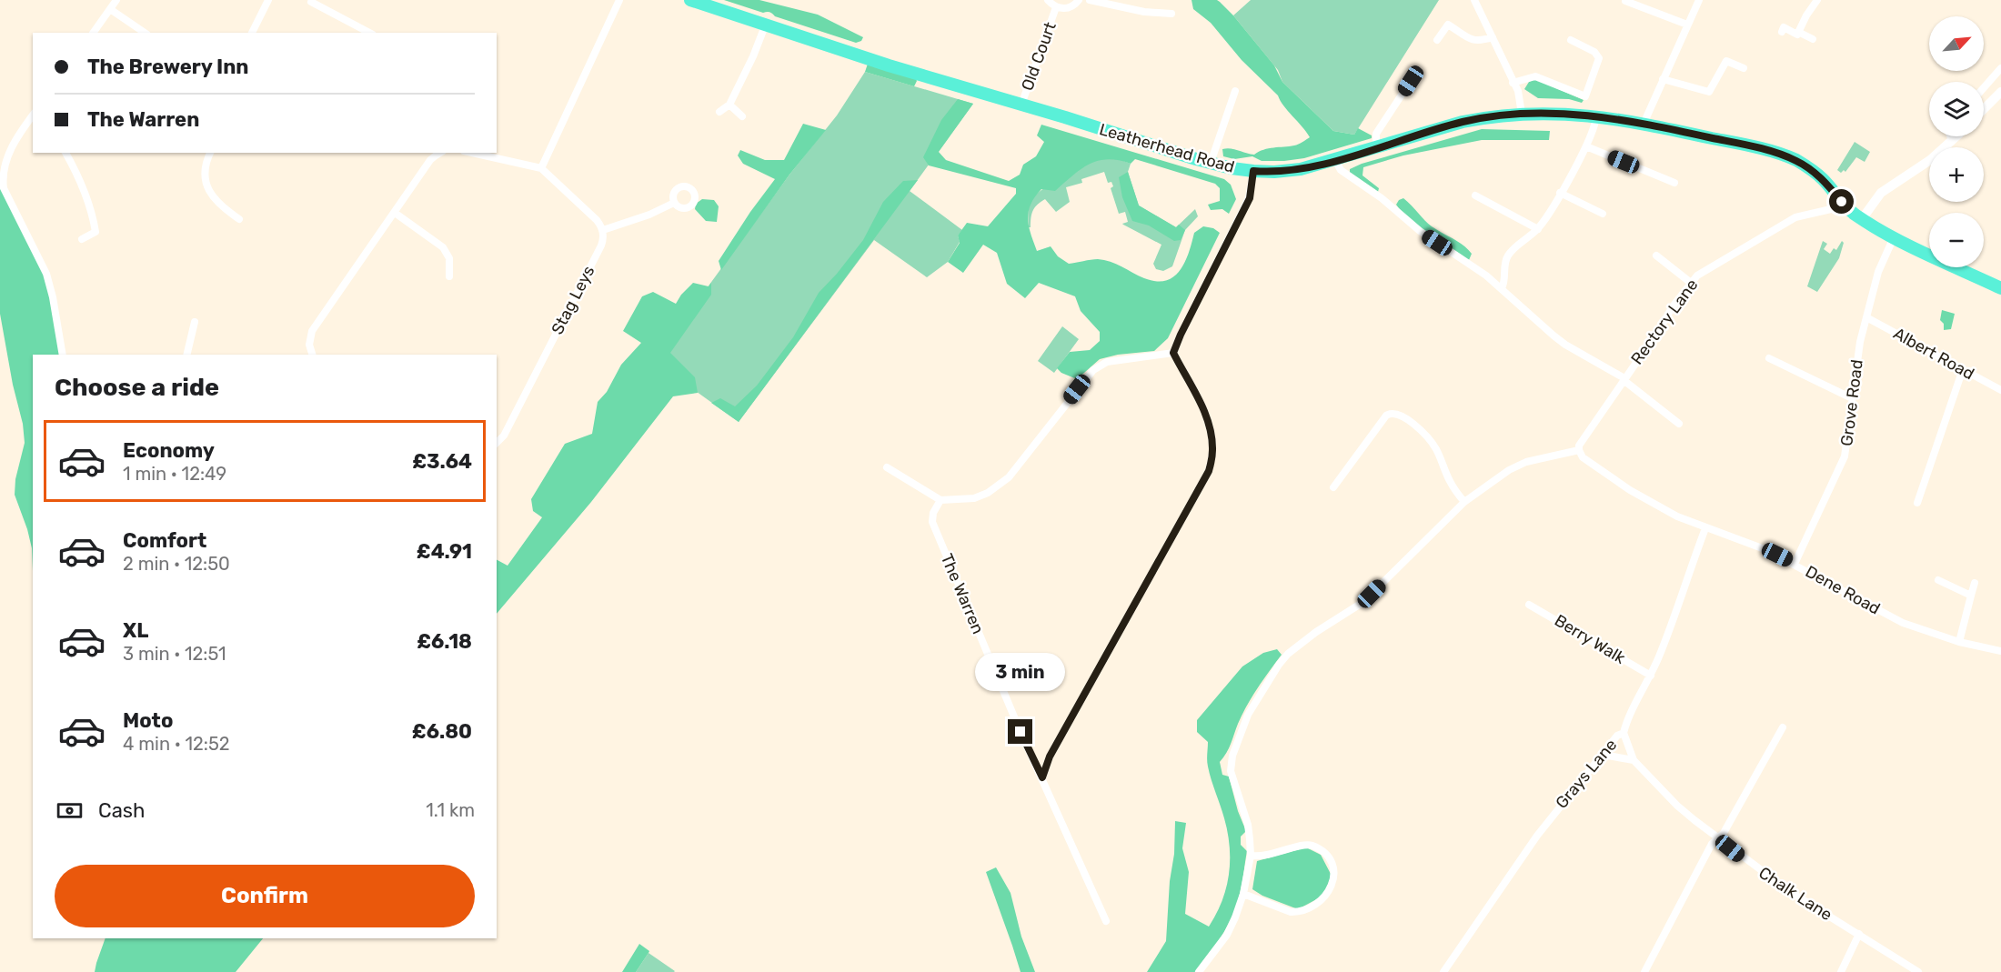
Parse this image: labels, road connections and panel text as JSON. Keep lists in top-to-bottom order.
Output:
{
  "streets": {
    "highway": ["Leatherhead Road"],
    "street": [
      "Old Court",
      "Stag Leys",
      "Rectory Lane",
      "Albert Road",
      "Grove Road",
      "Dene Road",
      "The Warren",
      "Berry Walk",
      "Grays Lane",
      "Chalk Lane"
    ]
  },
  "crossings": [
    ["Old Court", "Leatherhead Road"],
    ["Leatherhead Road", "Rectory Lane"],
    ["Leatherhead Road", "Grove Road"],
    ["Rectory Lane", "Dene Road"],
    ["Albert Road", "Grove Road"],
    ["Grove Road", "Dene Road"],
    ["Dene Road", "Grays Lane"],
    ["Berry Walk", "Grays Lane"],
    ["Grays Lane", "Chalk Lane"]
  ],
  "north": "top right",
  "page": {
    "map_buttons": ["+", "−"],
    "banner": ["The Brewery Inn", "The Warren"],
    "heading": "Choose a ride",
    "list": [
      {
        "name": "Economy",
        "note": "1 min · 12:49",
        "value": "£3.64"
      },
      {
        "name": "Comfort",
        "note": "2 min · 12:50",
        "value": "£4.91"
      },
      {
        "name": "XL",
        "note": "3 min · 12:51",
        "value": "£6.18"
      },
      {
        "name": "Moto",
        "note": "4 min · 12:52",
        "value": "£6.80"
      }
    ],
    "bubble": "3 min",
    "pay": ["Cash", "1.1 km"],
    "buttons": "Confirm"
  }
}
